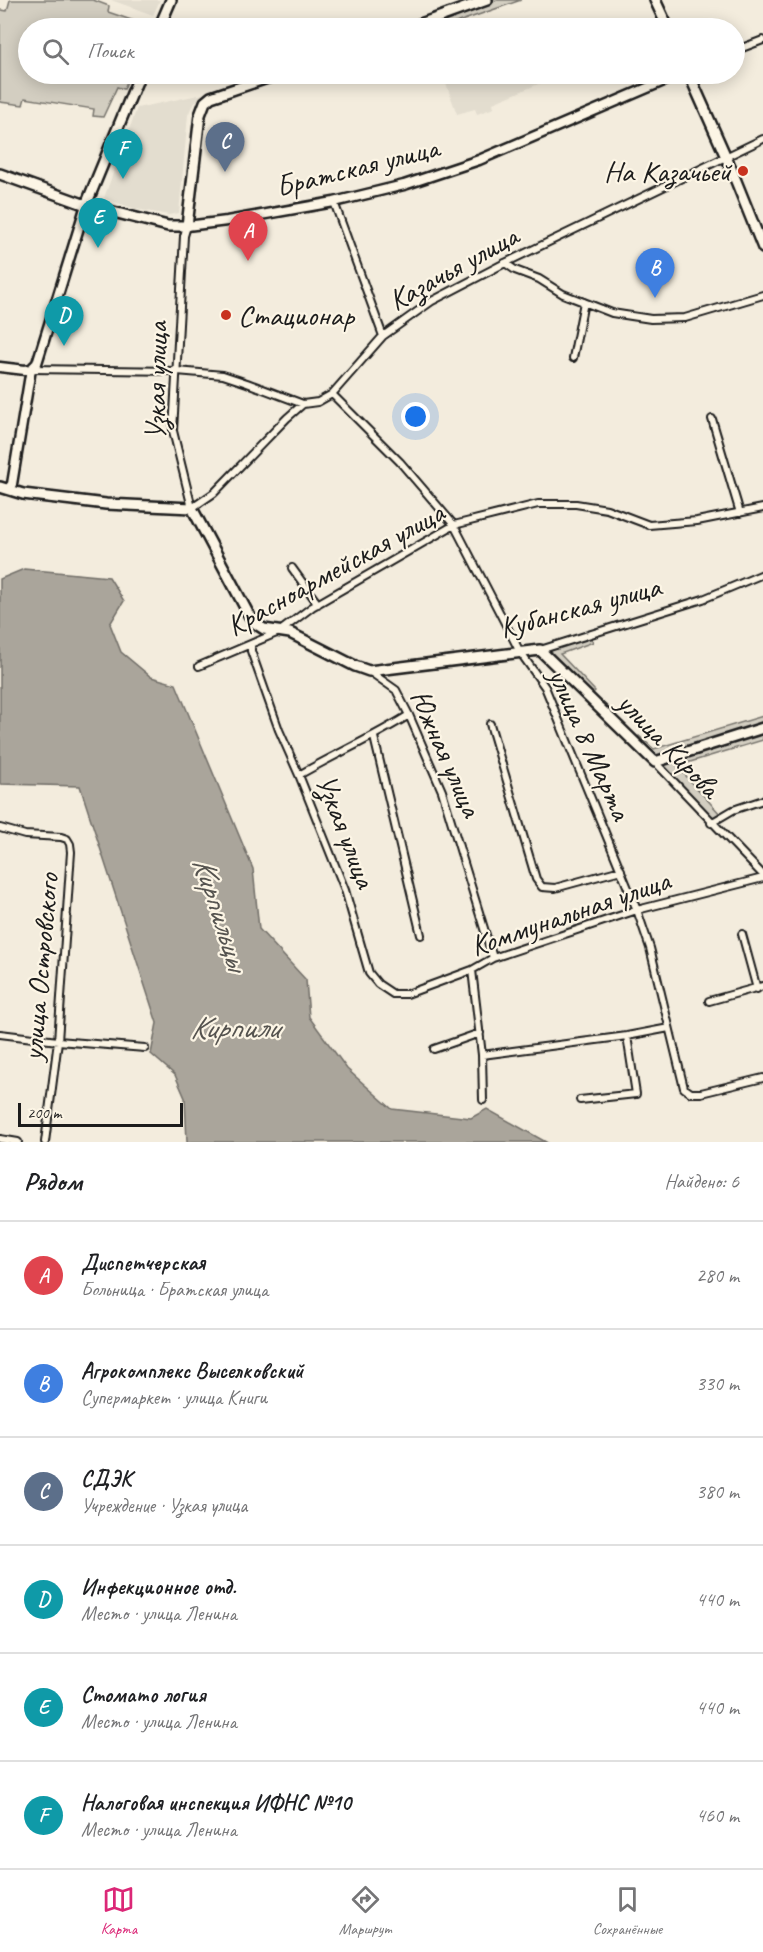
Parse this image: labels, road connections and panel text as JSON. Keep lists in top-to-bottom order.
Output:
{
  "streets": {
    "main road": [
      "Братская улица",
      "Узкая улица",
      "Кубанская улица",
      "улица Кирова",
      "Южная улица"
    ],
    "street": [
      "Казачья улица",
      "Красноармейская улица",
      "улица 8 Марта",
      "Коммунальная улица",
      "улица Островского"
    ]
  },
  "crossings": [
    ["Братская улица", "Узкая улица"],
    ["Казачья улица", "Узкая улица"],
    ["Казачья улица", "улица 8 Марта"],
    ["Узкая улица", "Красноармейская улица"],
    ["Узкая улица", "Южная улица"],
    ["Узкая улица", "Коммунальная улица"],
    ["Красноармейская улица", "улица 8 Марта"],
    ["Красноармейская улица", "Южная улица"],
    ["Кубанская улица", "улица 8 Марта"],
    ["Кубанская улица", "улица Кирова"],
    ["Кубанская улица", "Южная улица"],
    ["улица 8 Марта", "Коммунальная улица"],
    ["улица Кирова", "Коммунальная улица"],
    ["Южная улица", "Коммунальная улица"]
  ],
  "water": ["Кирпильцы", "Кирпили"],
  "places": ["На Казачьей", "Стационар"],
  "scale_bar": "200 m",
  "page": {
    "search": "Поиск",
    "pins": [
      "C",
      "F",
      "E",
      "A",
      "B",
      "D"
    ],
    "scale": "200 m",
    "heading": ["Рядом", "Найдено: 6"],
    "list": [
      {
        "mark": "A",
        "name": "Диспетчерская",
        "note": "Больница · Братская улица",
        "value": "280 m"
      },
      {
        "mark": "B",
        "name": "Агрокомплекс Выселковский",
        "note": "Супермаркет · улица Книги",
        "value": "330 m"
      },
      {
        "mark": "C",
        "name": "СДЭК",
        "note": "Учреждение · Узкая улица",
        "value": "380 m"
      },
      {
        "mark": "D",
        "name": "Инфекционное отд.",
        "note": "Место · улица Ленина",
        "value": "440 m"
      },
      {
        "mark": "E",
        "name": "Стомато логия",
        "note": "Место · улица Ленина",
        "value": "440 m"
      },
      {
        "mark": "F",
        "name": "Налоговая инспекция ИФНС №10",
        "note": "Место · улица Ленина",
        "value": "460 m"
      }
    ],
    "nav": ["Карта", "Маршрут", "Сохранённые"]
  }
}
